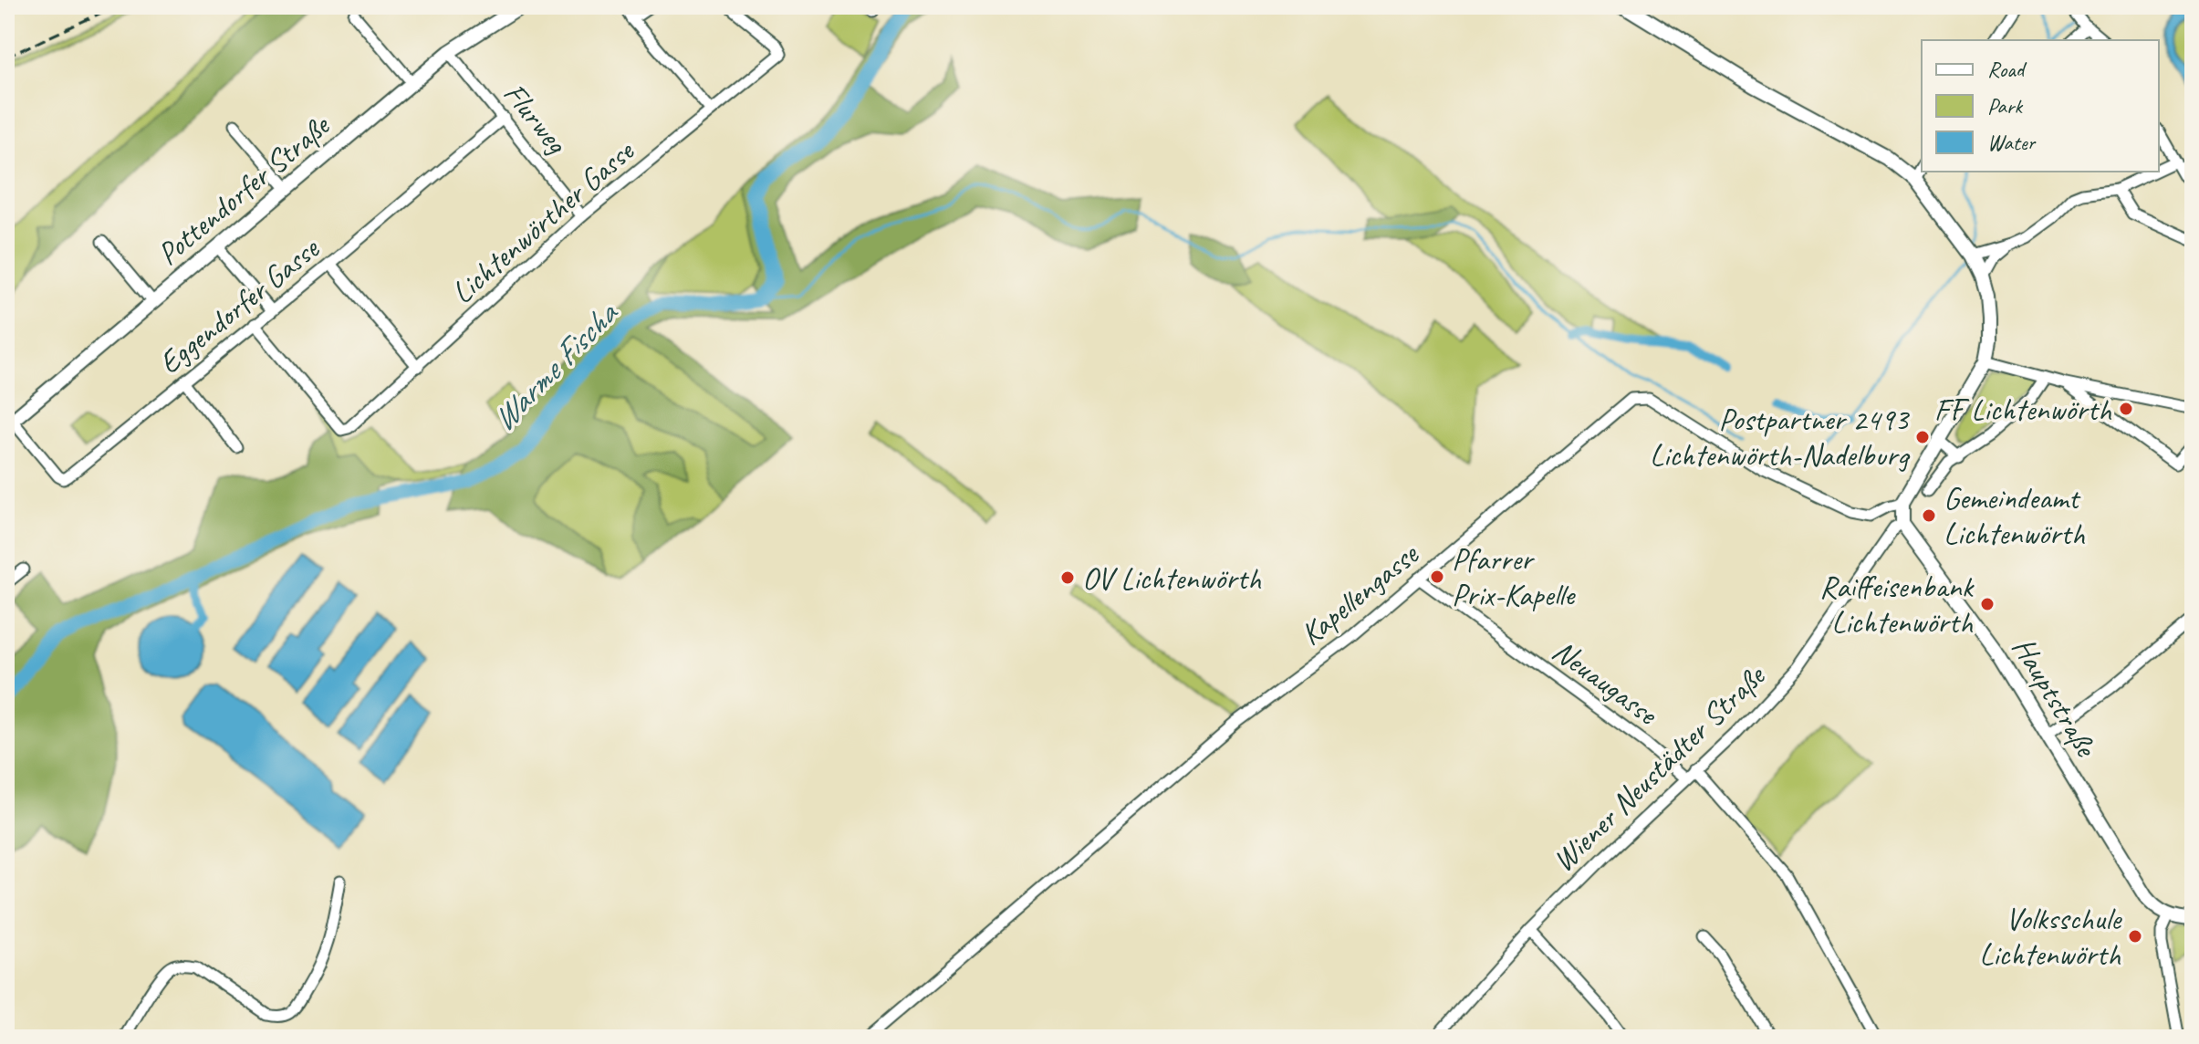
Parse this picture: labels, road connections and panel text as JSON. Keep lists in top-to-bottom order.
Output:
{
  "streets": {
    "main road": ["Pottendorfer Straße", "Hauptstraße"],
    "street": [
      "Flurweg",
      "Lichtenwörther Gasse",
      "Eggendorfer Gasse",
      "Kapellengasse",
      "Neuaugasse",
      "Wiener Neustädter Straße"
    ]
  },
  "crossings": [
    ["Flurweg", "Pottendorfer Straße"],
    ["Flurweg", "Lichtenwörther Gasse"],
    ["Flurweg", "Eggendorfer Gasse"],
    ["Pottendorfer Straße", "Eggendorfer Gasse"],
    ["Lichtenwörther Gasse", "Eggendorfer Gasse"],
    ["Kapellengasse", "Neuaugasse"],
    ["Neuaugasse", "Wiener Neustädter Straße"],
    ["Hauptstraße", "Wiener Neustädter Straße"]
  ],
  "water": ["Warme Fischa"],
  "places": [
    "FF Lichtenwörth",
    "Postpartner 2493 Lichtenwörth-Nadelburg",
    "Gemeindeamt Lichtenwörth",
    "Pfarrer Prix-Kapelle",
    "OV Lichtenwörth",
    "Raiffeisenbank Lichtenwörth",
    "Volksschule Lichtenwörth"
  ],
  "legend": ["Road", "Park", "Water"]
}
